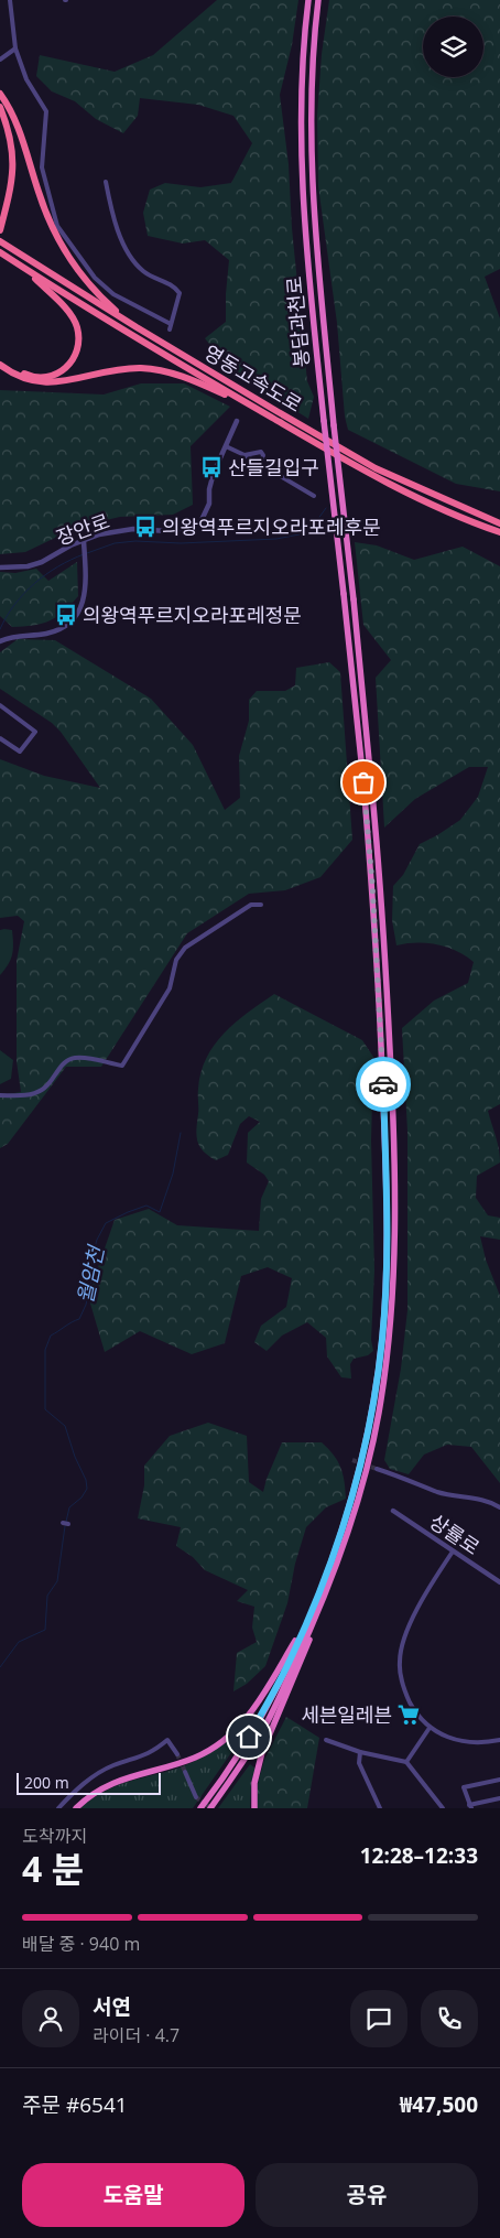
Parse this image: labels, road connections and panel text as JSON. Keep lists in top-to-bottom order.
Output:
{
  "streets": {
    "highway": ["봉담과천로", "영동고속도로"],
    "street": ["장안로", "상률로"]
  },
  "water": ["월암천"],
  "places": {
    "bus stop": ["산들길입구", "의왕역푸르지오라포레후문", "의왕역푸르지오라포레정문"],
    "supermarket": ["세븐일레븐"]
  },
  "scale_bar": "200 m",
  "page": {
    "scale": "200 m",
    "heading": ["4 분", "도착까지", "12:28–12:33"],
    "panel": [
      "서연",
      "라이더 · 4.7",
      "주문 #6541",
      "₩47,500"
    ],
    "bar": "배달 중 · 940 m",
    "buttons": ["도움말", "공유"]
  }
}
